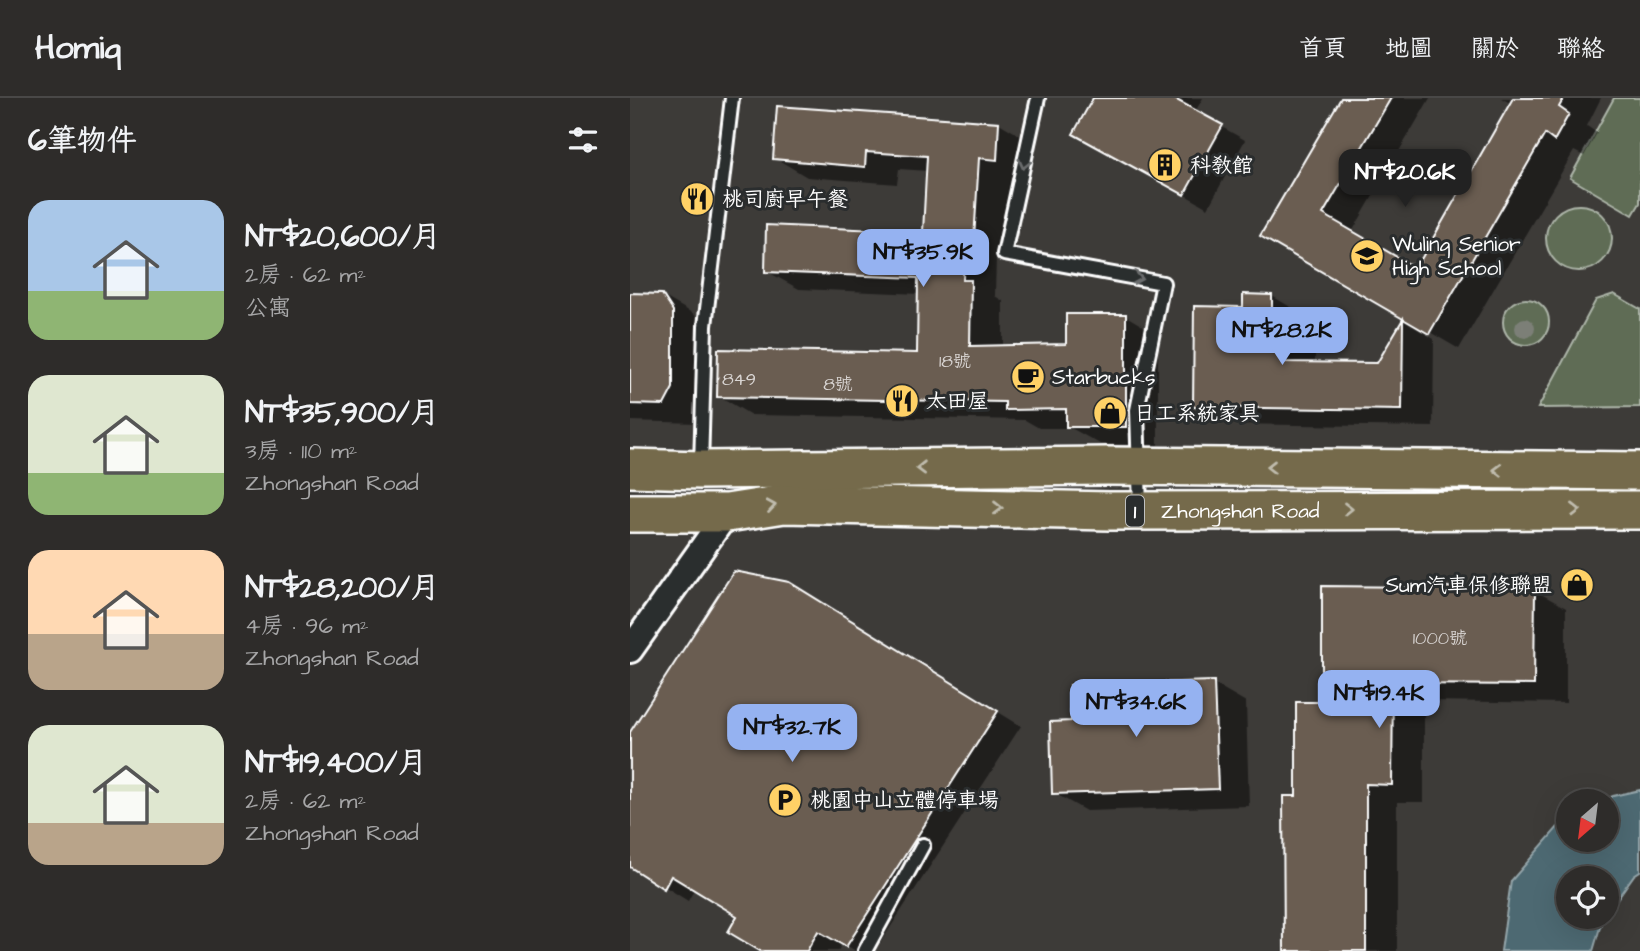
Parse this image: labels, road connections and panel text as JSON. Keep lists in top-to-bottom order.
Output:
{
  "streets": {
    "main road": ["Zhongshan Road", "1"]
  },
  "places": {
    "building": ["科教館"],
    "restaurant": ["桃司廚早午餐", "太田屋"],
    "school or university": ["Wuling Senior High School"],
    "cafe": ["Starbucks"],
    "shop": ["日工系統家具", "Sum汽車保修聯盟"],
    "parking": ["桃園中山立體停車場"]
  },
  "house_numbers": [
    "18號",
    "849",
    "8號",
    "1000號"
  ],
  "north": "bottom left",
  "page": {
    "header": "Homiq",
    "nav": [
      "首頁",
      "地圖",
      "關於",
      "聯絡"
    ],
    "heading": "6筆物件",
    "price": [
      "NT$20.6K",
      "NT$35.9K",
      "NT$28.2K",
      "NT$19.4K",
      "NT$34.6K",
      "NT$32.7K"
    ],
    "list": [
      {
        "name": "NT$20,600/月",
        "note": "2房 · 62 m² · 公寓"
      },
      {
        "name": "NT$35,900/月",
        "note": "3房 · 110 m² · Zhongshan Road"
      },
      {
        "name": "NT$28,200/月",
        "note": "4房 · 96 m² · Zhongshan Road"
      },
      {
        "name": "NT$19,400/月",
        "note": "2房 · 62 m² · Zhongshan Road"
      }
    ]
  }
}
